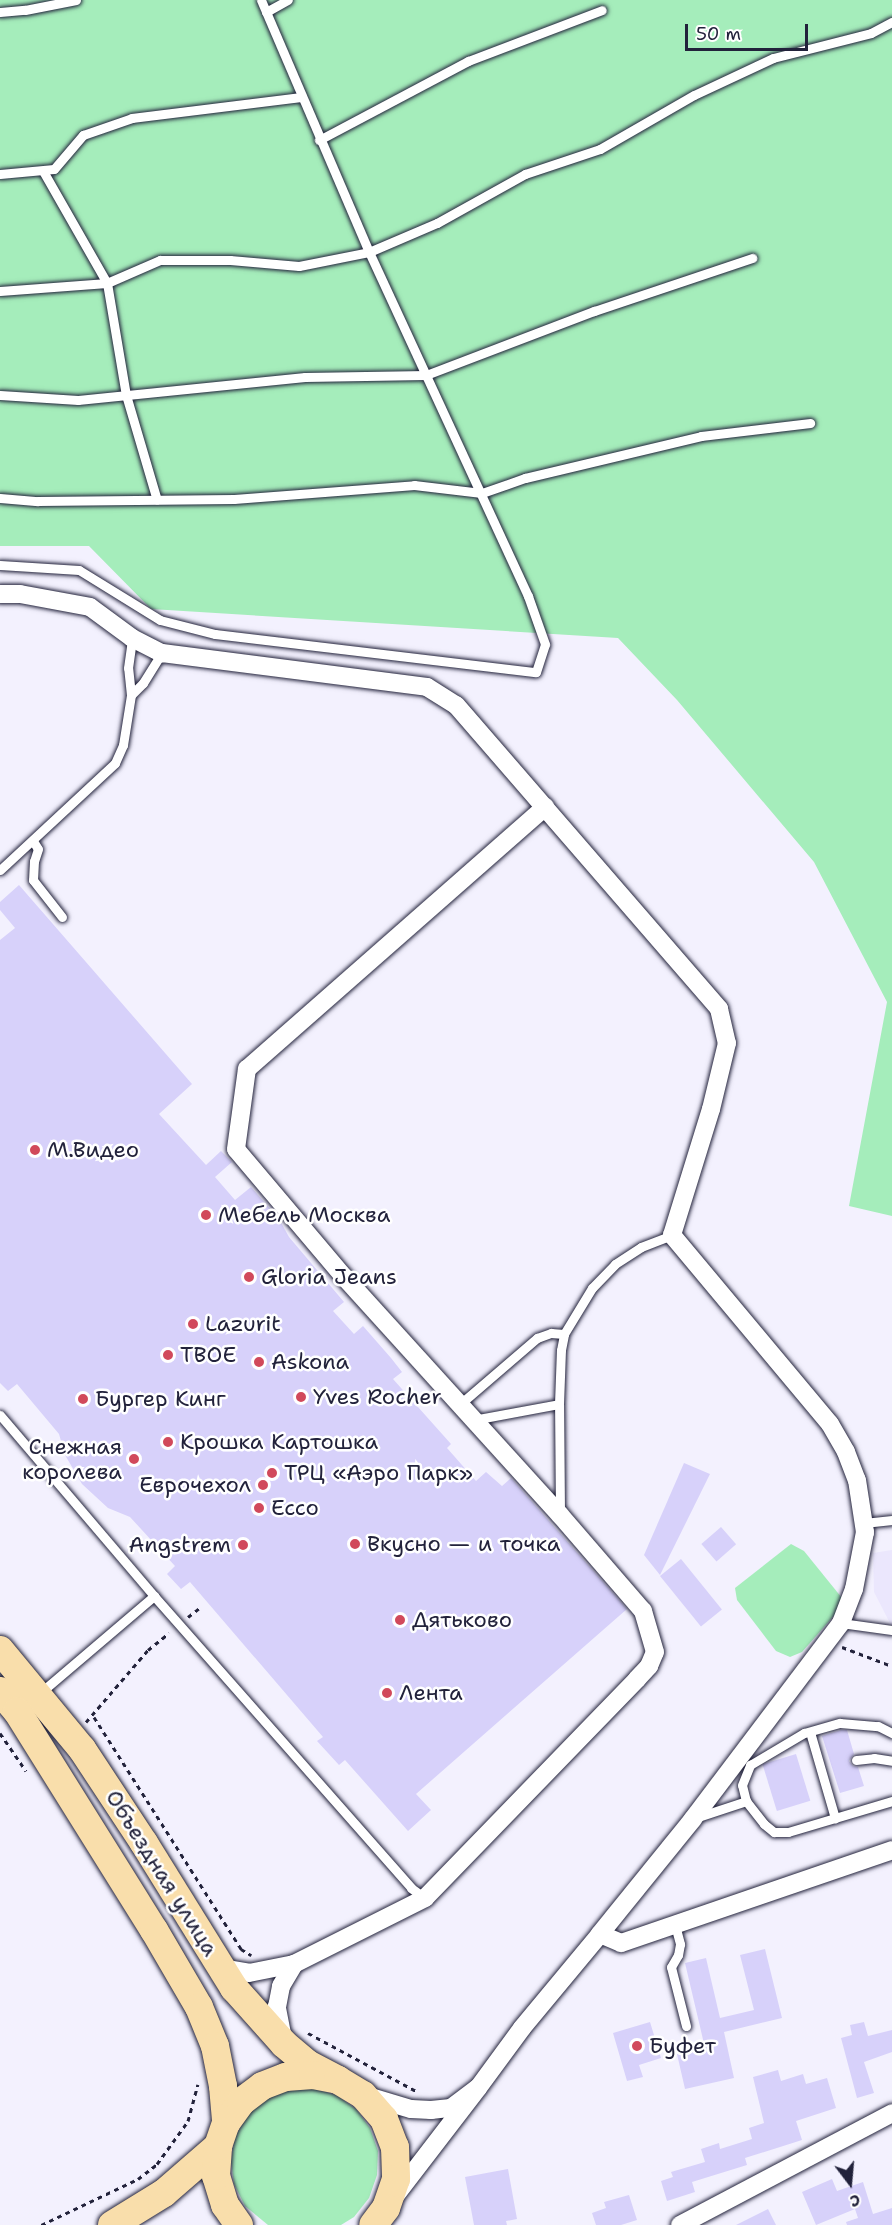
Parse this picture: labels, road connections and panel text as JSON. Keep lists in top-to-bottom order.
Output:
{
  "streets": {
    "main road": ["Объездная улица"]
  },
  "places": [
    "М.Видео",
    "Мебель Москва",
    "Gloria Jeans",
    "Lazurit",
    "ТВОЕ",
    "Askona",
    "Yves Rocher",
    "Бургер Кинг",
    "Крошка Картошка",
    "Снежная королева",
    "ТРЦ «Аэро Парк»",
    "Еврочехол",
    "Ecco",
    "Вкусно — и точка",
    "Angstrem",
    "Дятьково",
    "Лента",
    "Буфет"
  ],
  "scale_bar": "50 m",
  "north": "bottom"
}
